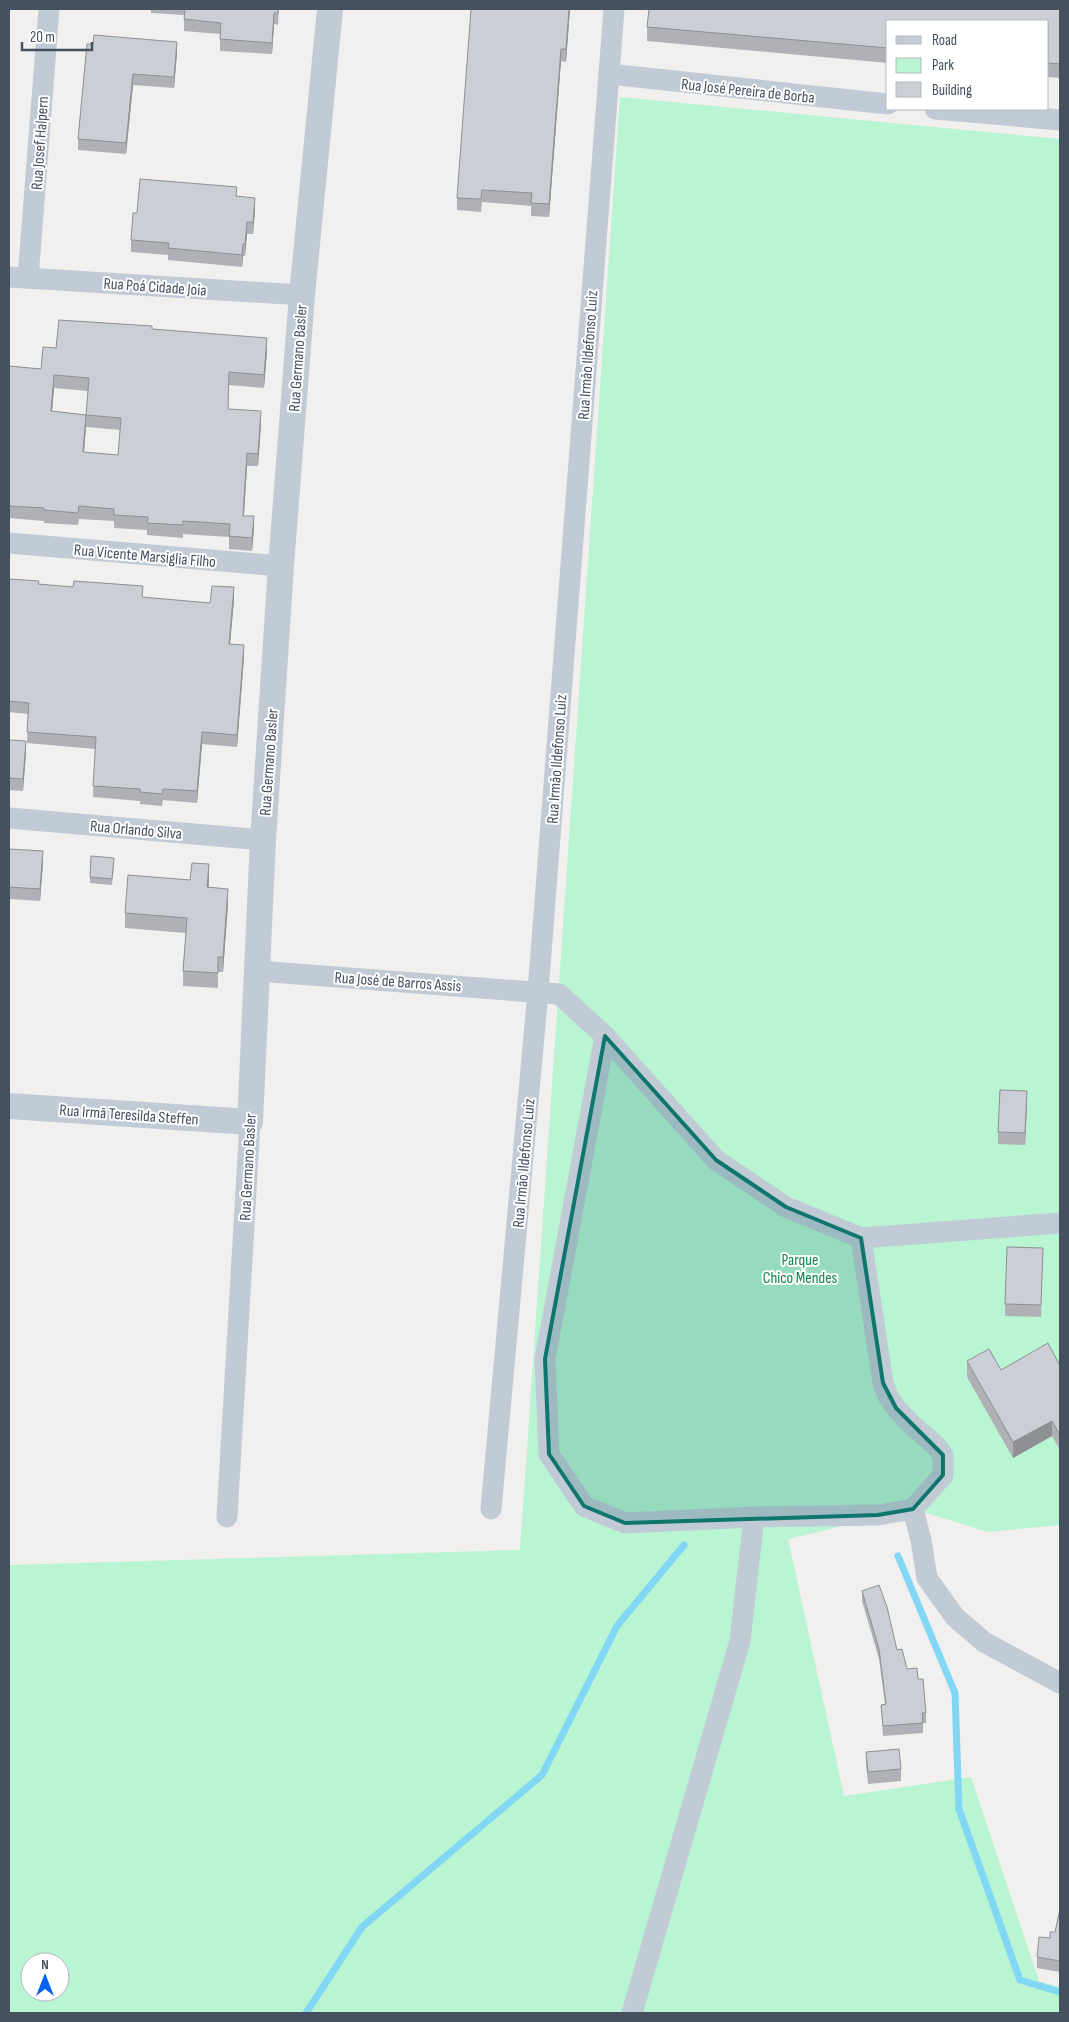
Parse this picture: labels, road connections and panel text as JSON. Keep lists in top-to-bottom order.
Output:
{
  "streets": {
    "street": [
      "Rua José Pereira de Borba",
      "Rua Josef Halpern",
      "Rua Poá Cidade Joia",
      "Rua Irmão Ildefonso Luiz",
      "Rua Germano Basler",
      "Rua Vicente Marsiglia Filho",
      "Rua Orlando Silva",
      "Rua José de Barros Assis",
      "Rua Irmã Teresilda Steffen"
    ]
  },
  "crossings": [
    ["Rua José Pereira de Borba", "Rua Irmão Ildefonso Luiz"],
    ["Rua Josef Halpern", "Rua Poá Cidade Joia"],
    ["Rua Poá Cidade Joia", "Rua Germano Basler"],
    ["Rua Irmão Ildefonso Luiz", "Rua José de Barros Assis"],
    ["Rua Germano Basler", "Rua Vicente Marsiglia Filho"],
    ["Rua Germano Basler", "Rua Orlando Silva"],
    ["Rua Germano Basler", "Rua José de Barros Assis"],
    ["Rua Germano Basler", "Rua Irmã Teresilda Steffen"]
  ],
  "parks": ["Parque Chico Mendes"],
  "legend": ["Road", "Park", "Building"],
  "scale_bar": "20 m",
  "north": "top"
}
